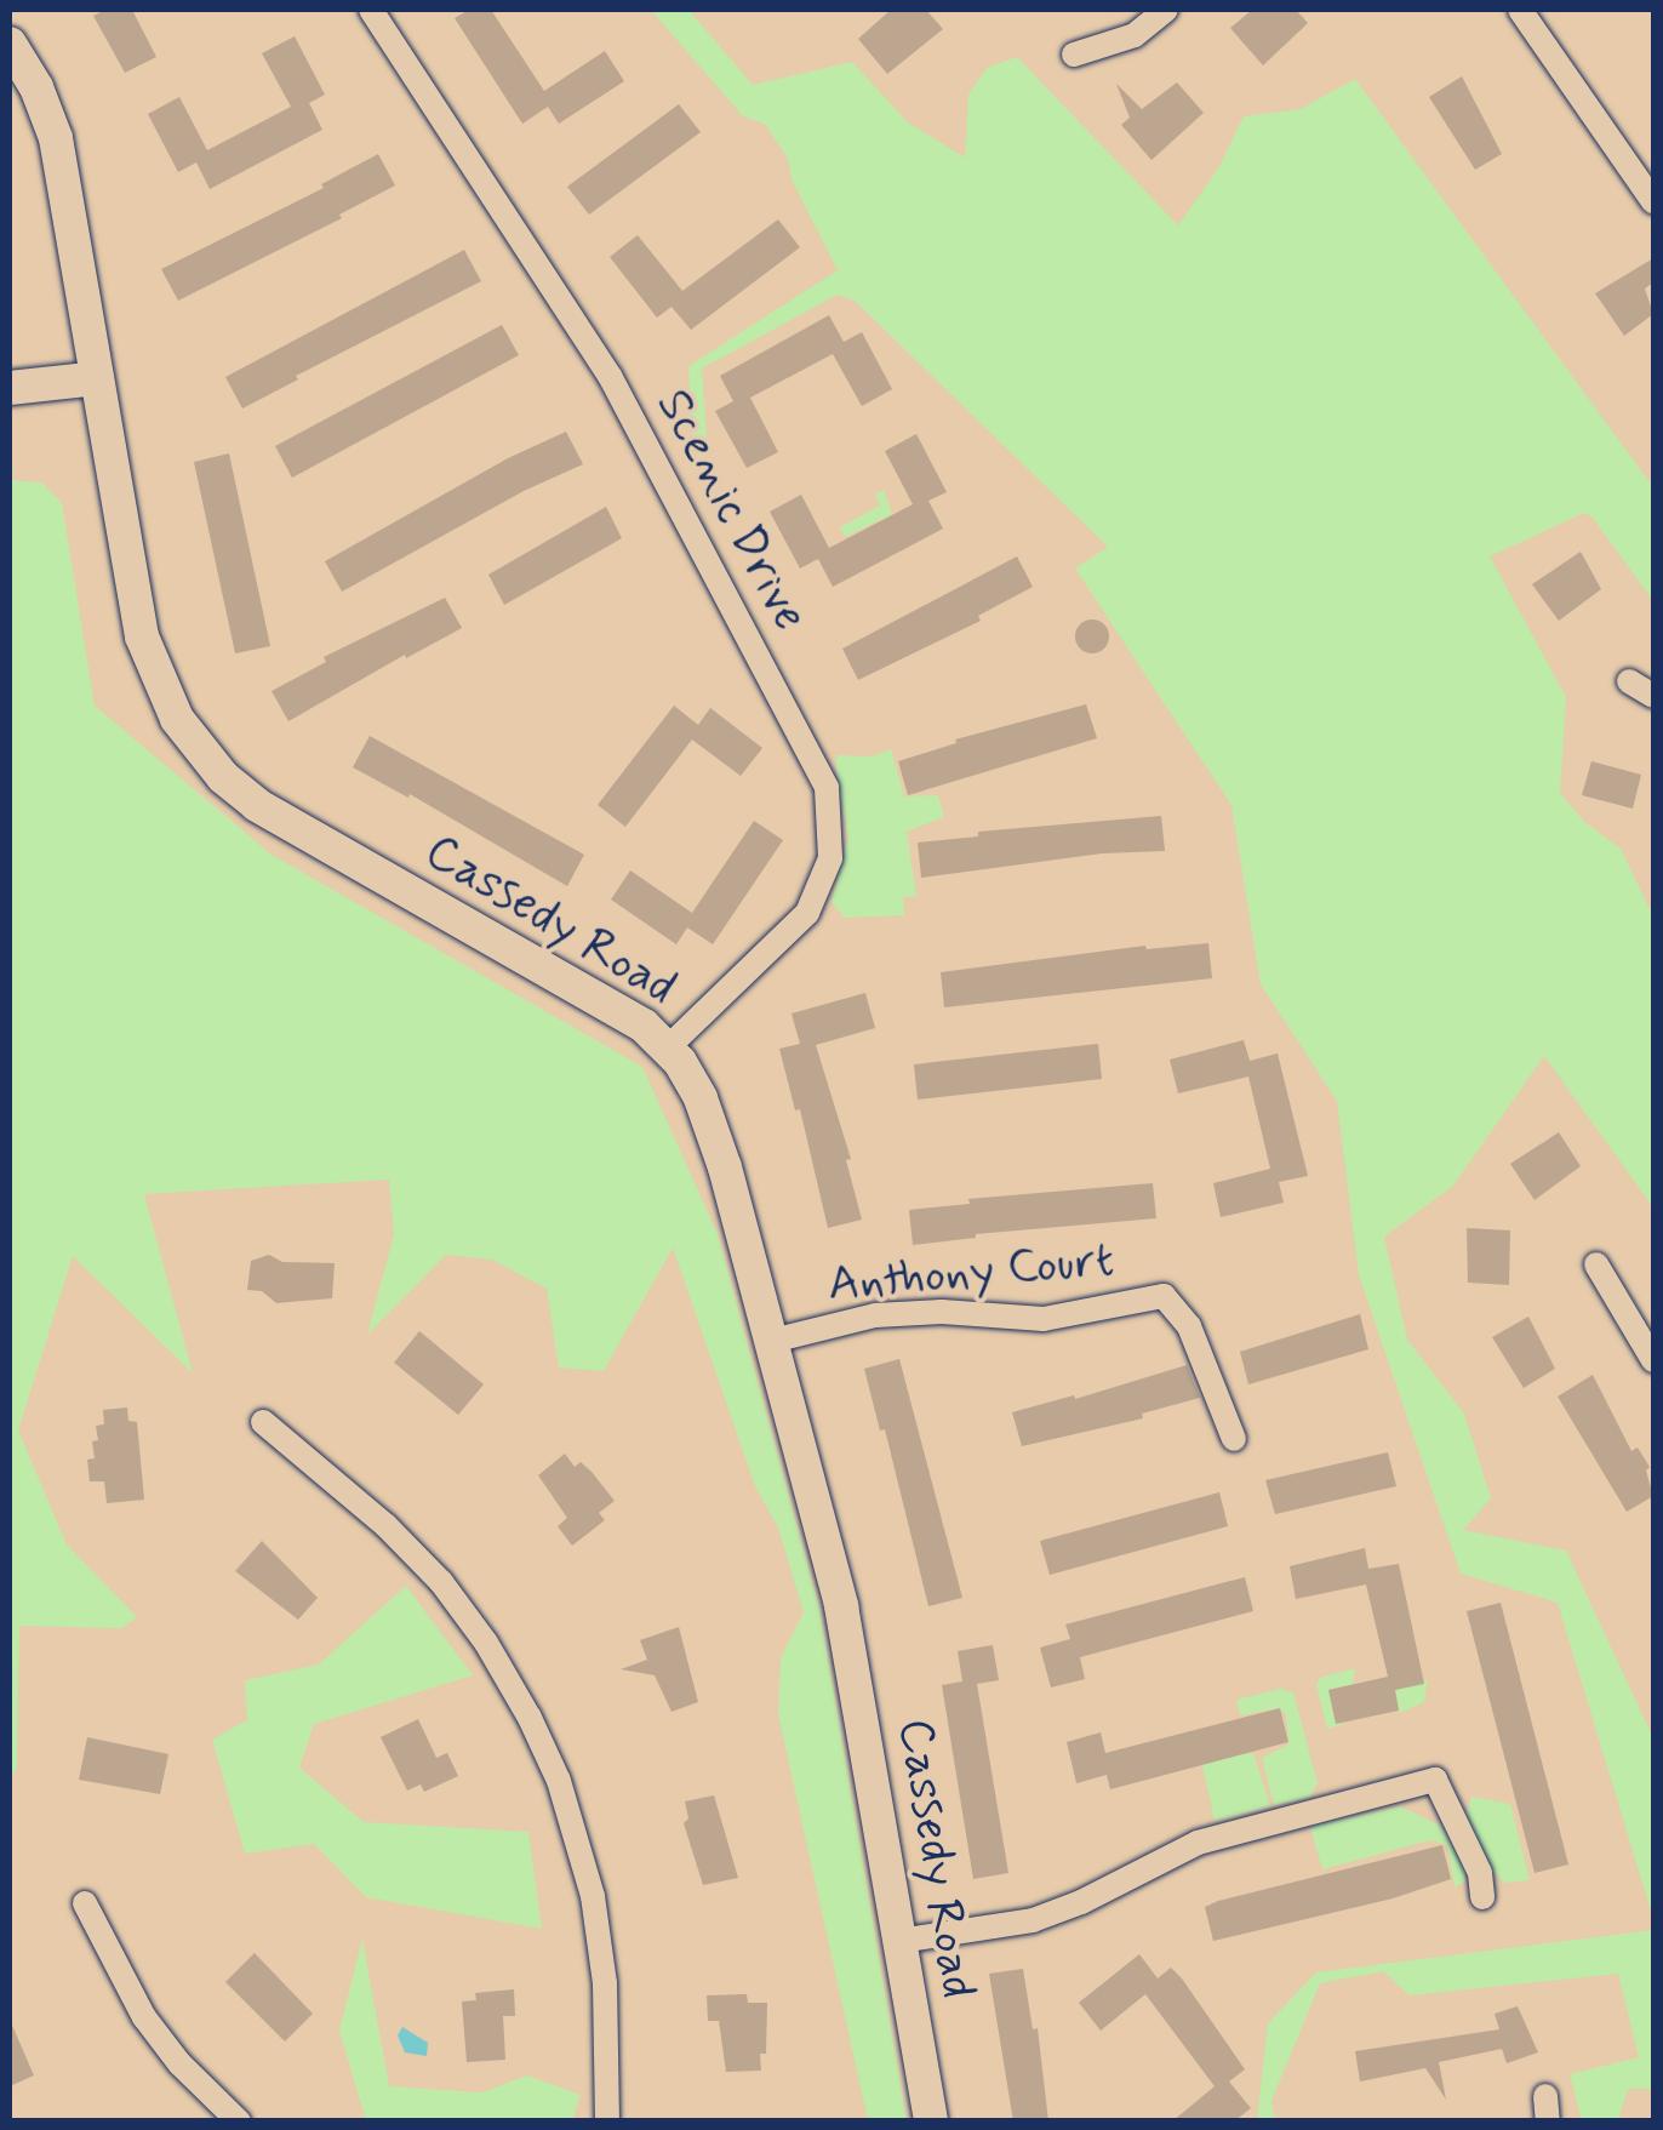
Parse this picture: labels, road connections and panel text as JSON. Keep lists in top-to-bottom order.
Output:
{
  "streets": {
    "street": ["Scenic Drive", "Cassedy Road", "Anthony Court"]
  },
  "crossings": [
    ["Scenic Drive", "Cassedy Road"],
    ["Cassedy Road", "Anthony Court"]
  ]
}
